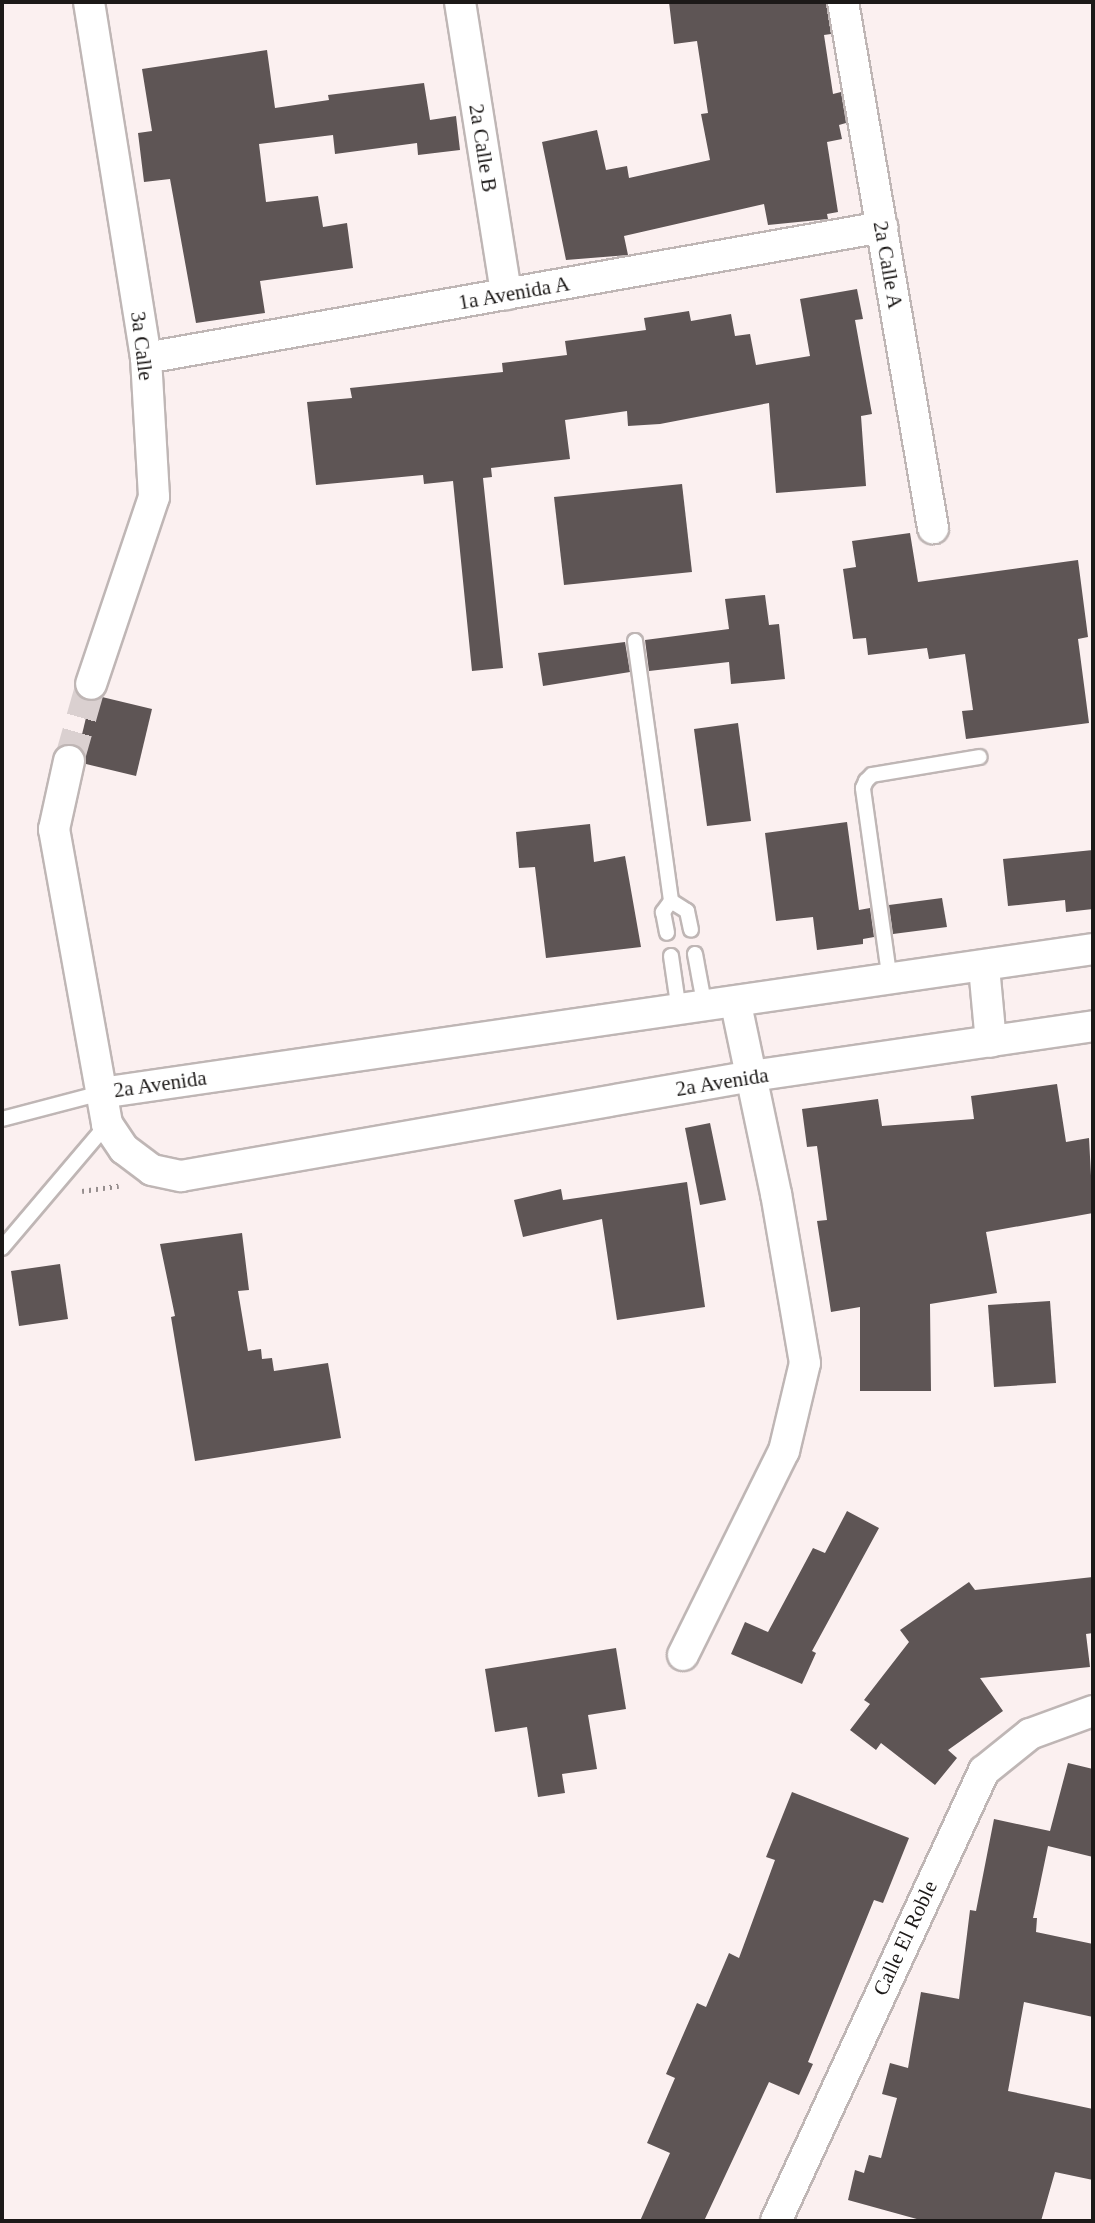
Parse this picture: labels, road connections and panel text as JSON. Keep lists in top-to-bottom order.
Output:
{
  "streets": {
    "street": [
      "2a Calle B",
      "2a Calle A",
      "1a Avenida A",
      "3a Calle",
      "2a Avenida",
      "Calle El Roble"
    ]
  },
  "crossings": [
    ["2a Calle B", "1a Avenida A"],
    ["2a Calle A", "1a Avenida A"],
    ["1a Avenida A", "3a Calle"]
  ]
}
